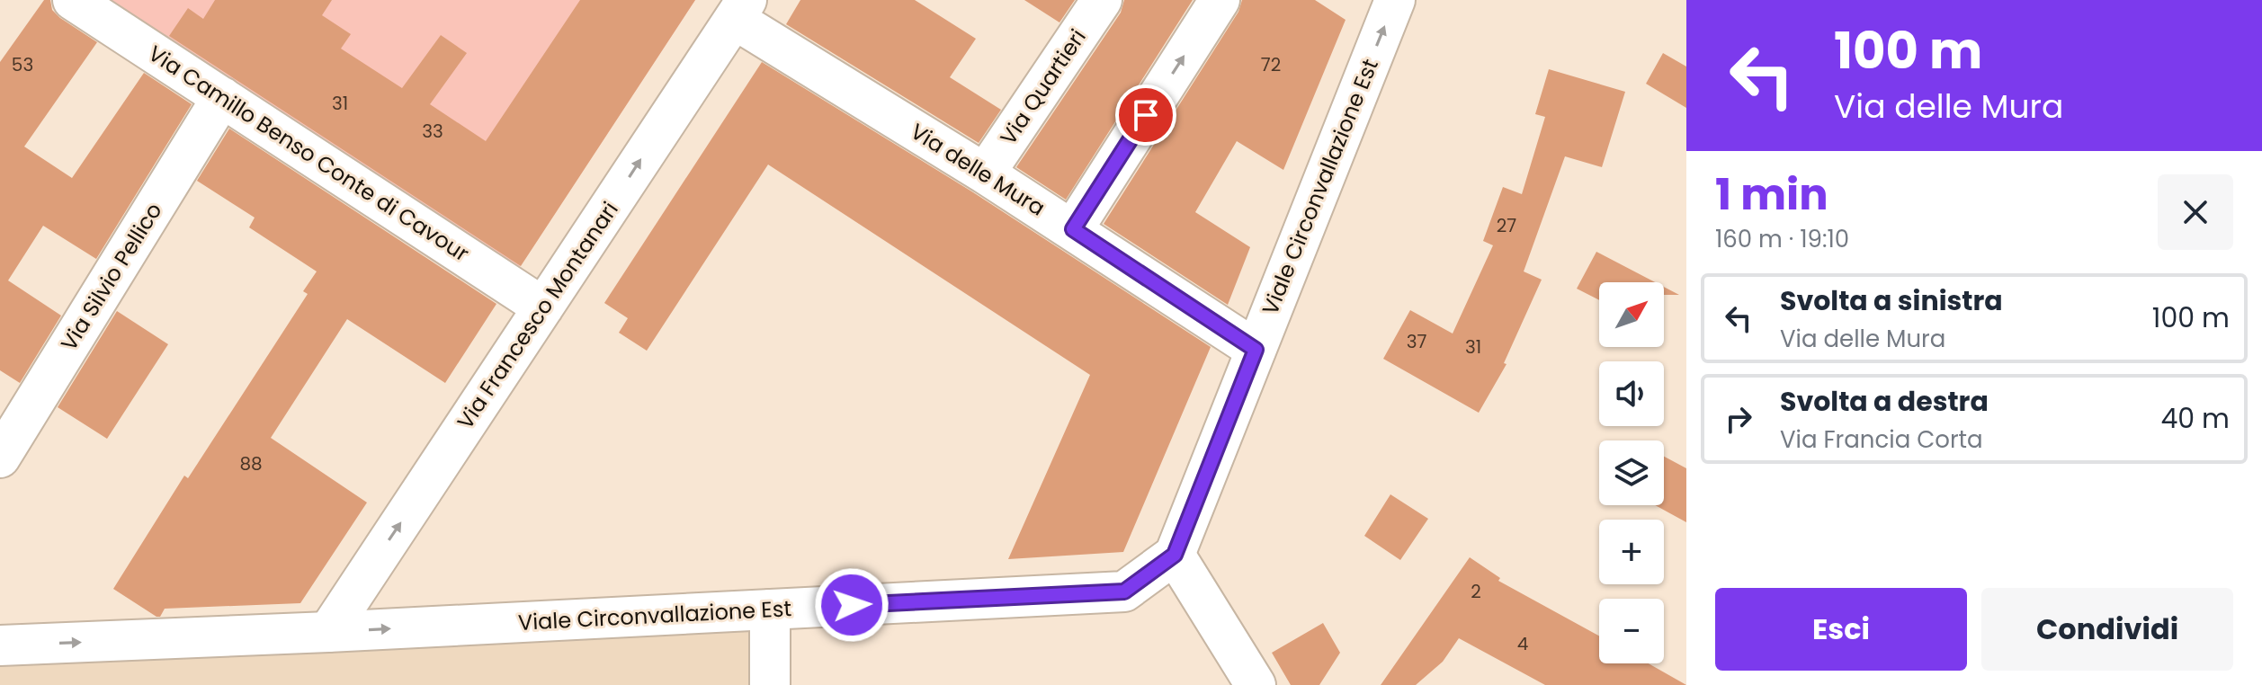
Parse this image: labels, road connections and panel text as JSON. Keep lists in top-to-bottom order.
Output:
{
  "streets": {
    "street": [
      "Via Quartieri",
      "Via Camillo Benso Conte di Cavour",
      "Via delle Mura",
      "Viale Circonvallazione Est",
      "Via Silvio Pellico",
      "Via Francesco Montanari"
    ]
  },
  "crossings": [
    ["Via Quartieri", "Via delle Mura"],
    ["Via Camillo Benso Conte di Cavour", "Via Silvio Pellico"],
    ["Via Camillo Benso Conte di Cavour", "Via Francesco Montanari"],
    ["Via delle Mura", "Viale Circonvallazione Est"],
    ["Via delle Mura", "Via Francesco Montanari"],
    ["Viale Circonvallazione Est", "Via Francesco Montanari"]
  ],
  "one_way": ["Viale Circonvallazione Est", "Via Francesco Montanari"],
  "house_numbers": [
    "53",
    "72",
    "31",
    "33",
    "27",
    "37",
    "31",
    "88",
    "2",
    "4"
  ],
  "north": "top right",
  "page": {
    "turn": ["100 m", "Via delle Mura"],
    "heading": ["1 min", "160 m · 19:10"],
    "list": [
      {
        "name": "Svolta a sinistra",
        "note": "Via delle Mura",
        "value": "100 m"
      },
      {
        "name": "Svolta a destra",
        "note": "Via Francia Corta",
        "value": "40 m"
      }
    ],
    "map_buttons": ["+", "−"],
    "buttons": ["Esci", "Condividi"]
  }
}
